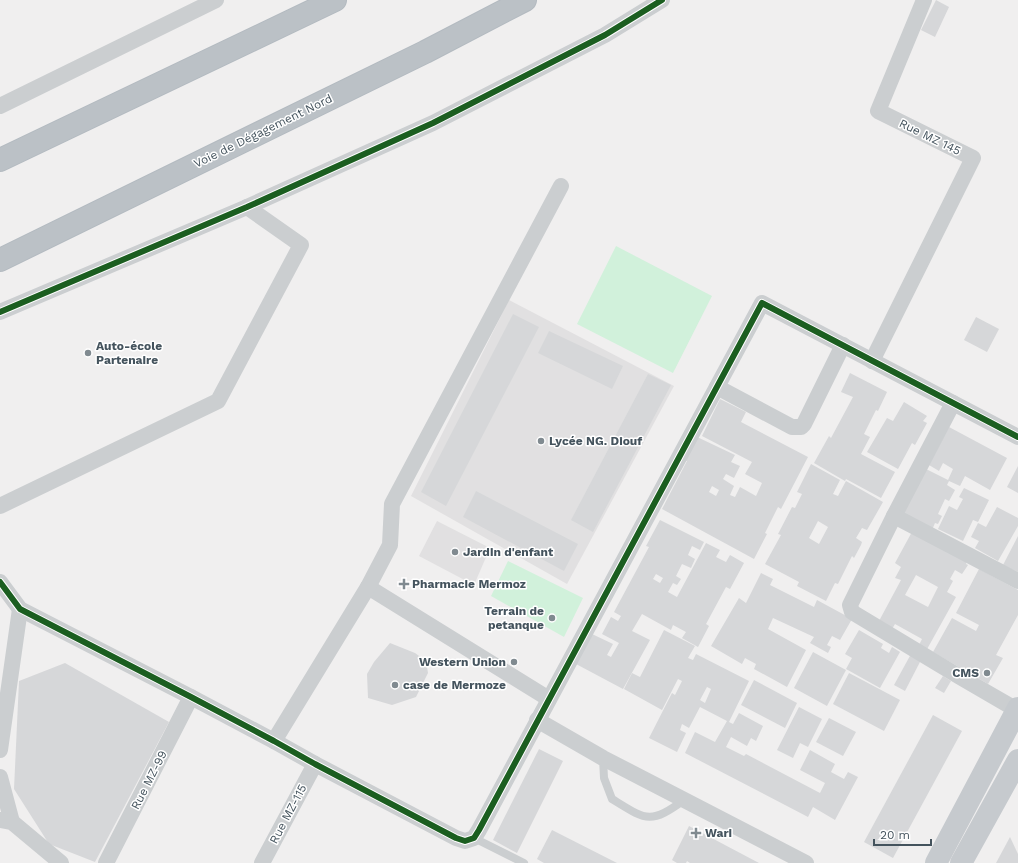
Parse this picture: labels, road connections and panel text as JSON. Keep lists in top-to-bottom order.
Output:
{
  "streets": {
    "highway": ["Voie de Dégagement Nord"],
    "street": ["Rue MZ 145", "Rue MZ-99", "Rue MZ-115"]
  },
  "places": {
    "other": [
      "Auto-école Partenaire",
      "Lycée NG. Diouf",
      "Jardin d'enfant",
      "Terrain de petanque",
      "Western Union",
      "CMS",
      "case de Mermoze"
    ],
    "health": ["Pharmacie Mermoz", "Wari"]
  },
  "scale_bar": "20 m"
}
